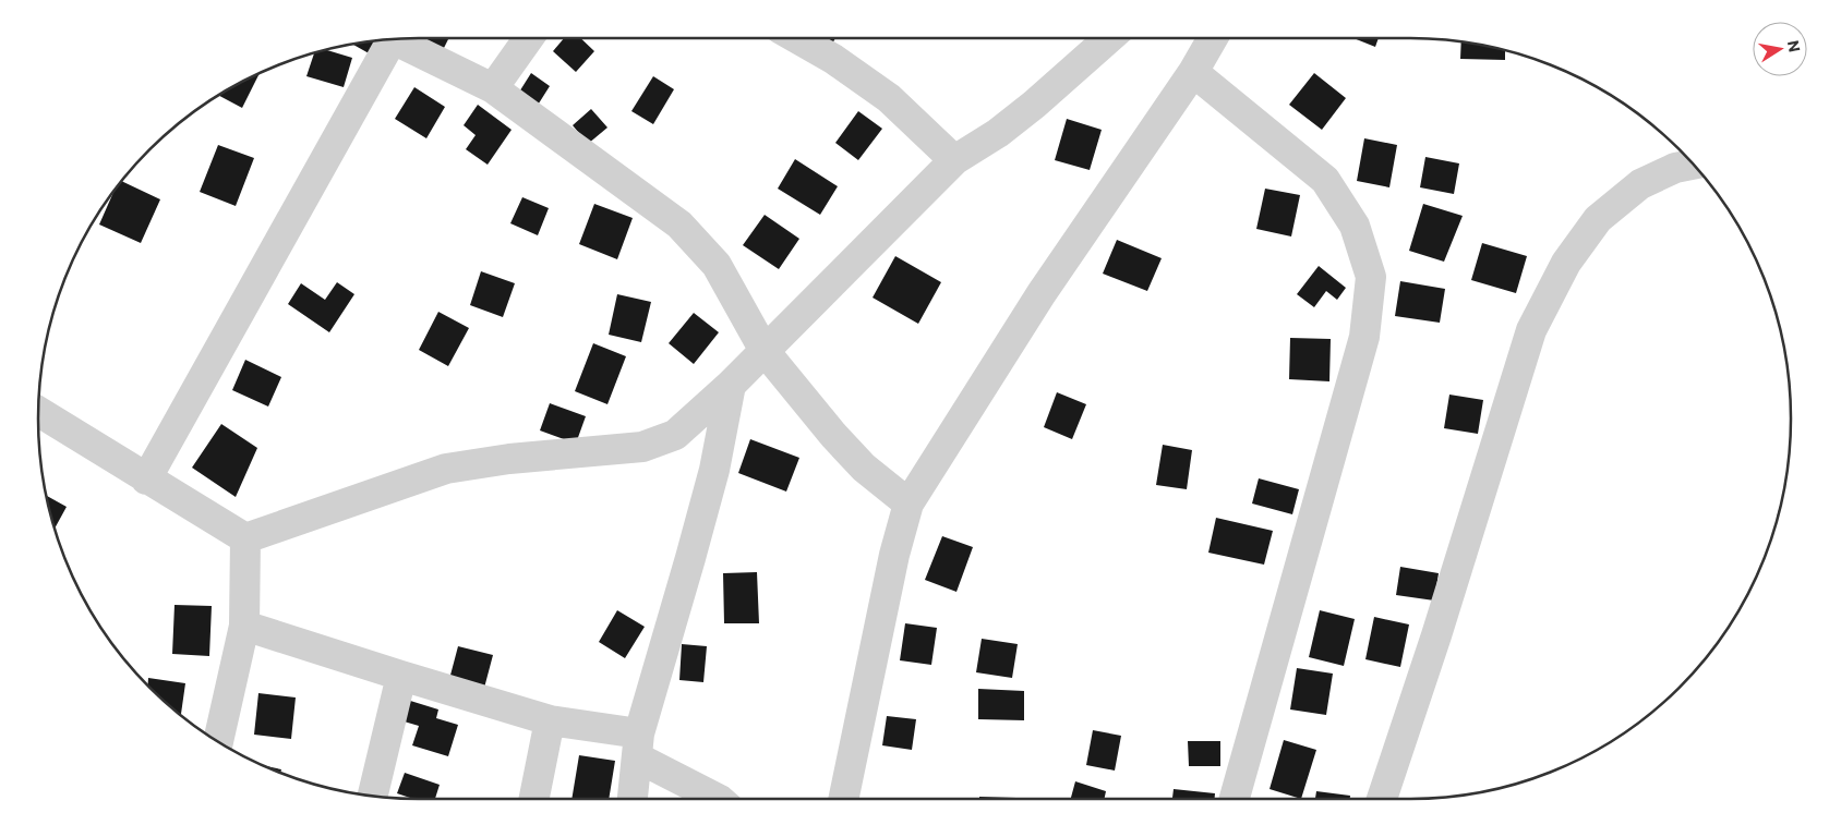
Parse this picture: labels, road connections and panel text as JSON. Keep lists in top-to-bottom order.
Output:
{
  "north": "right"
}
